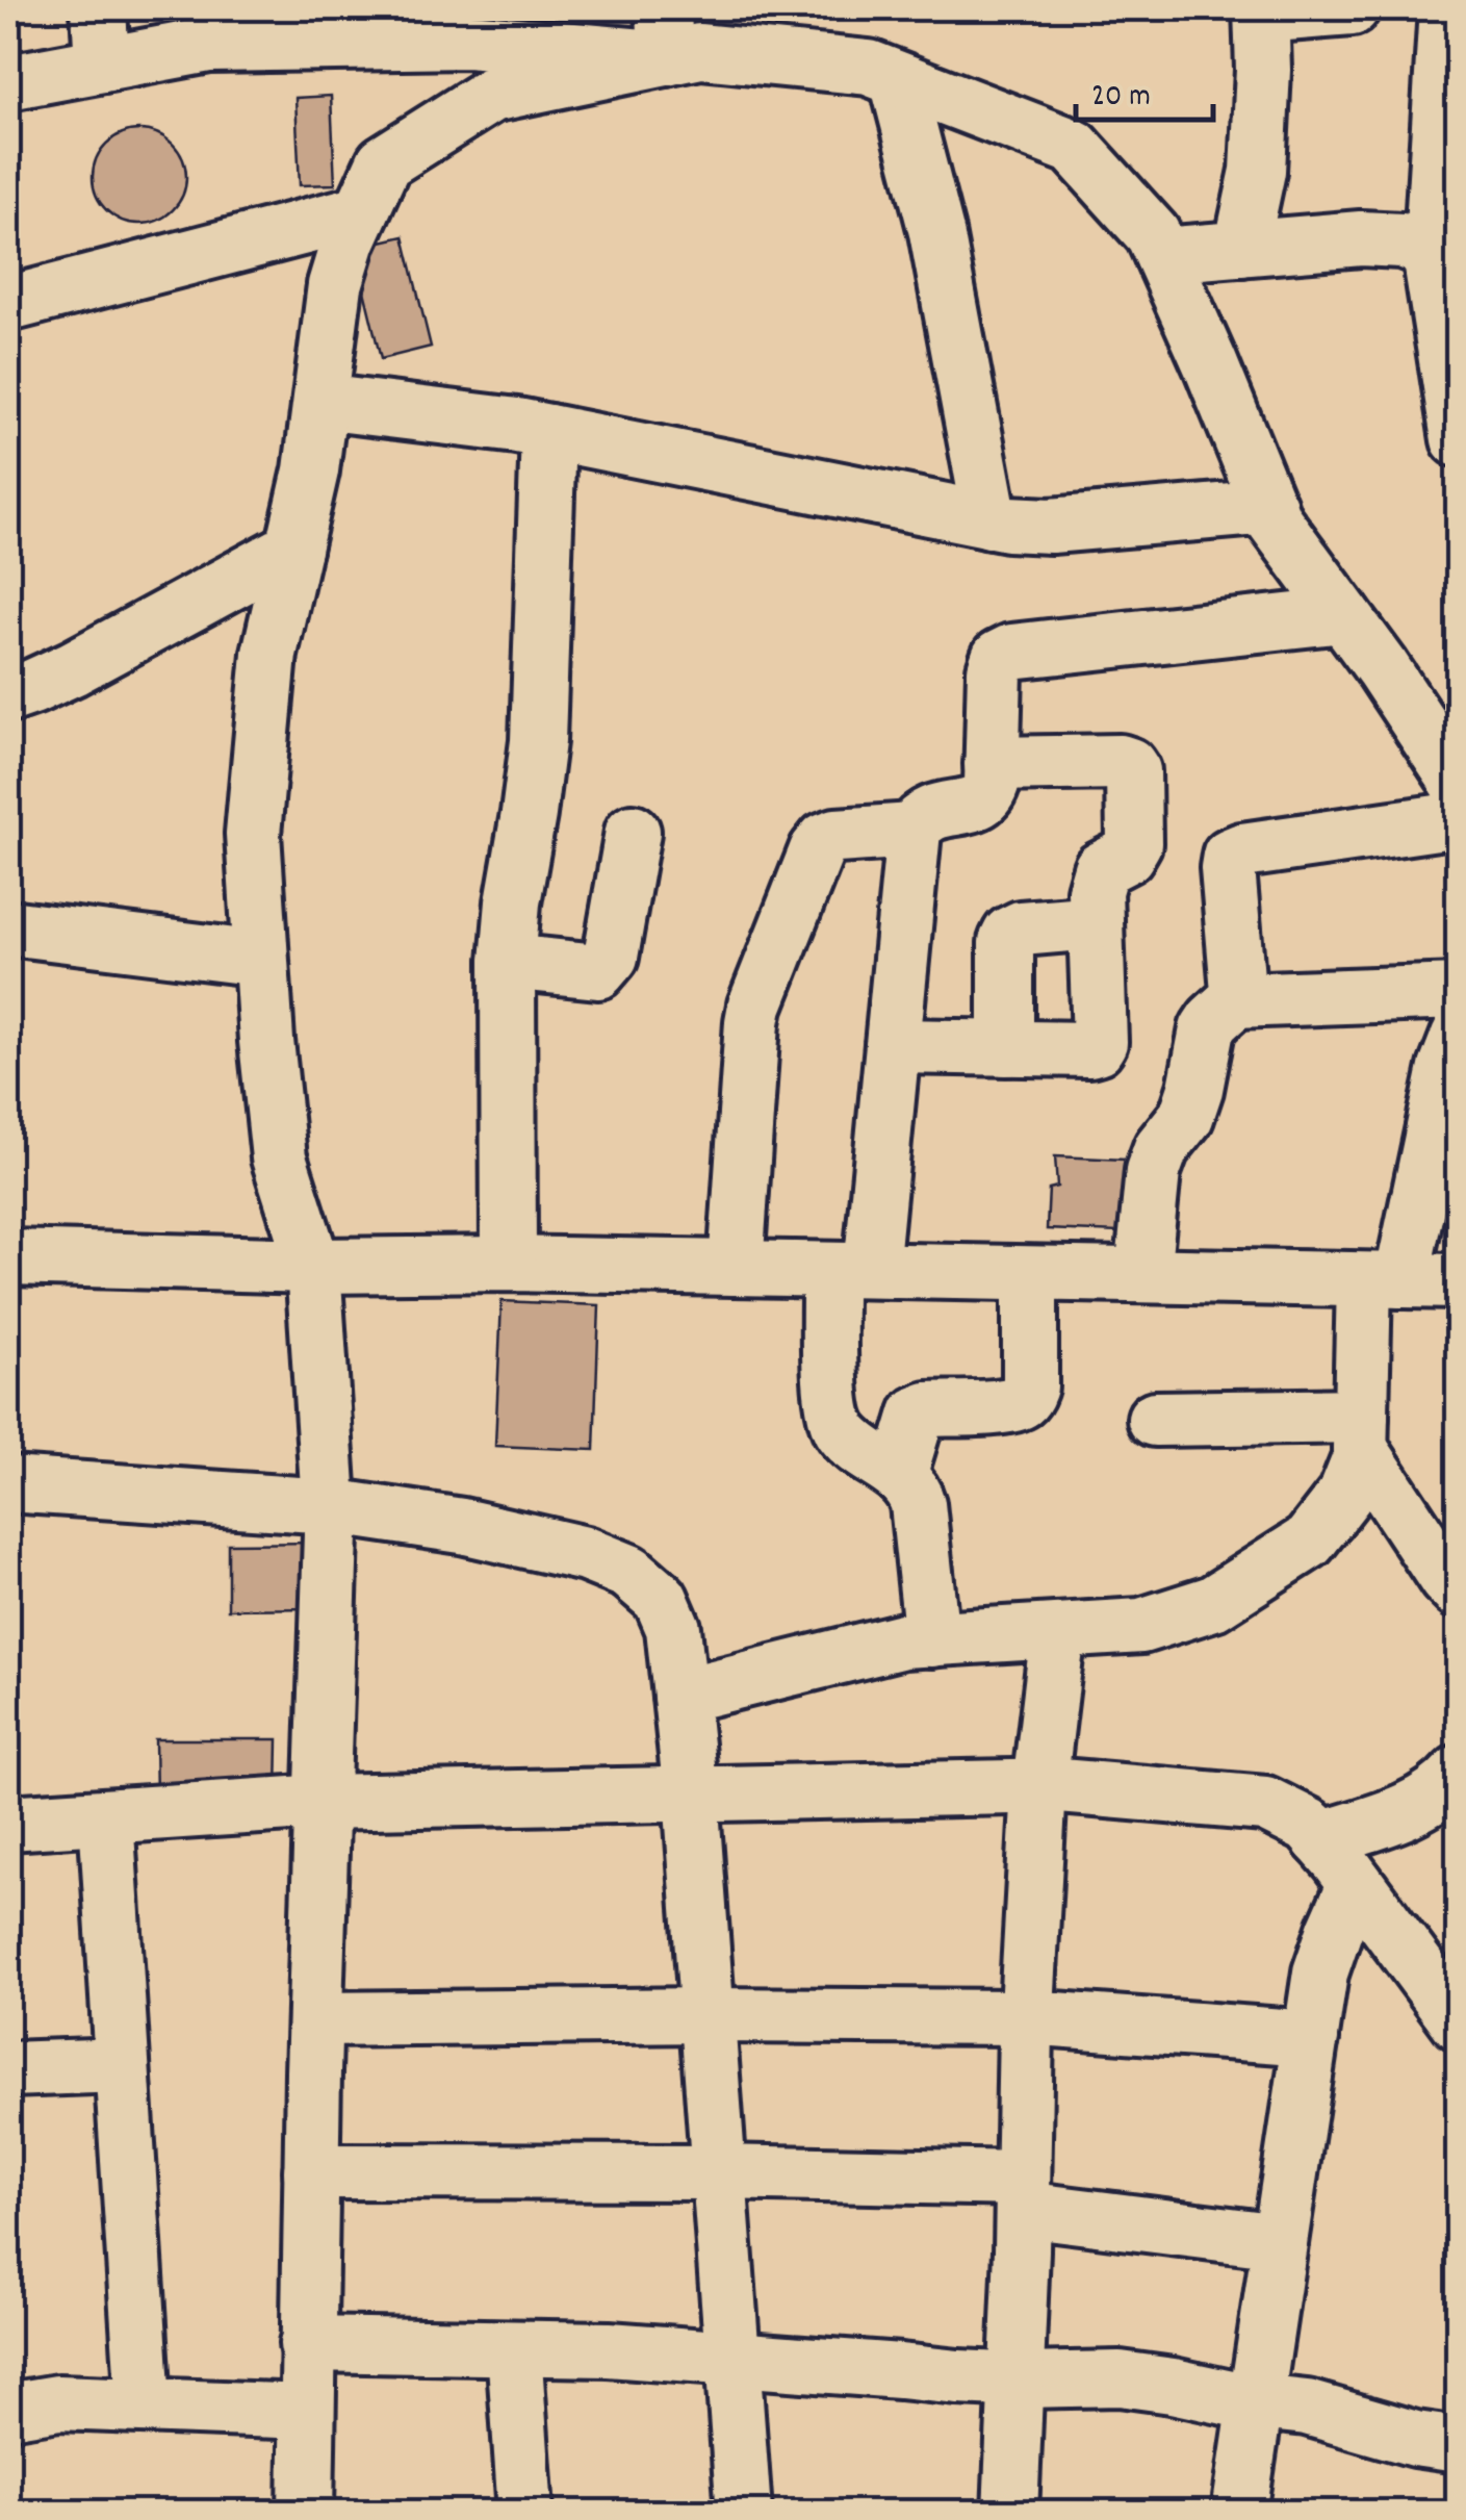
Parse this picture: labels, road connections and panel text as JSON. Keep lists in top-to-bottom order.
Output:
{
  "scale_bar": "20 m"
}
